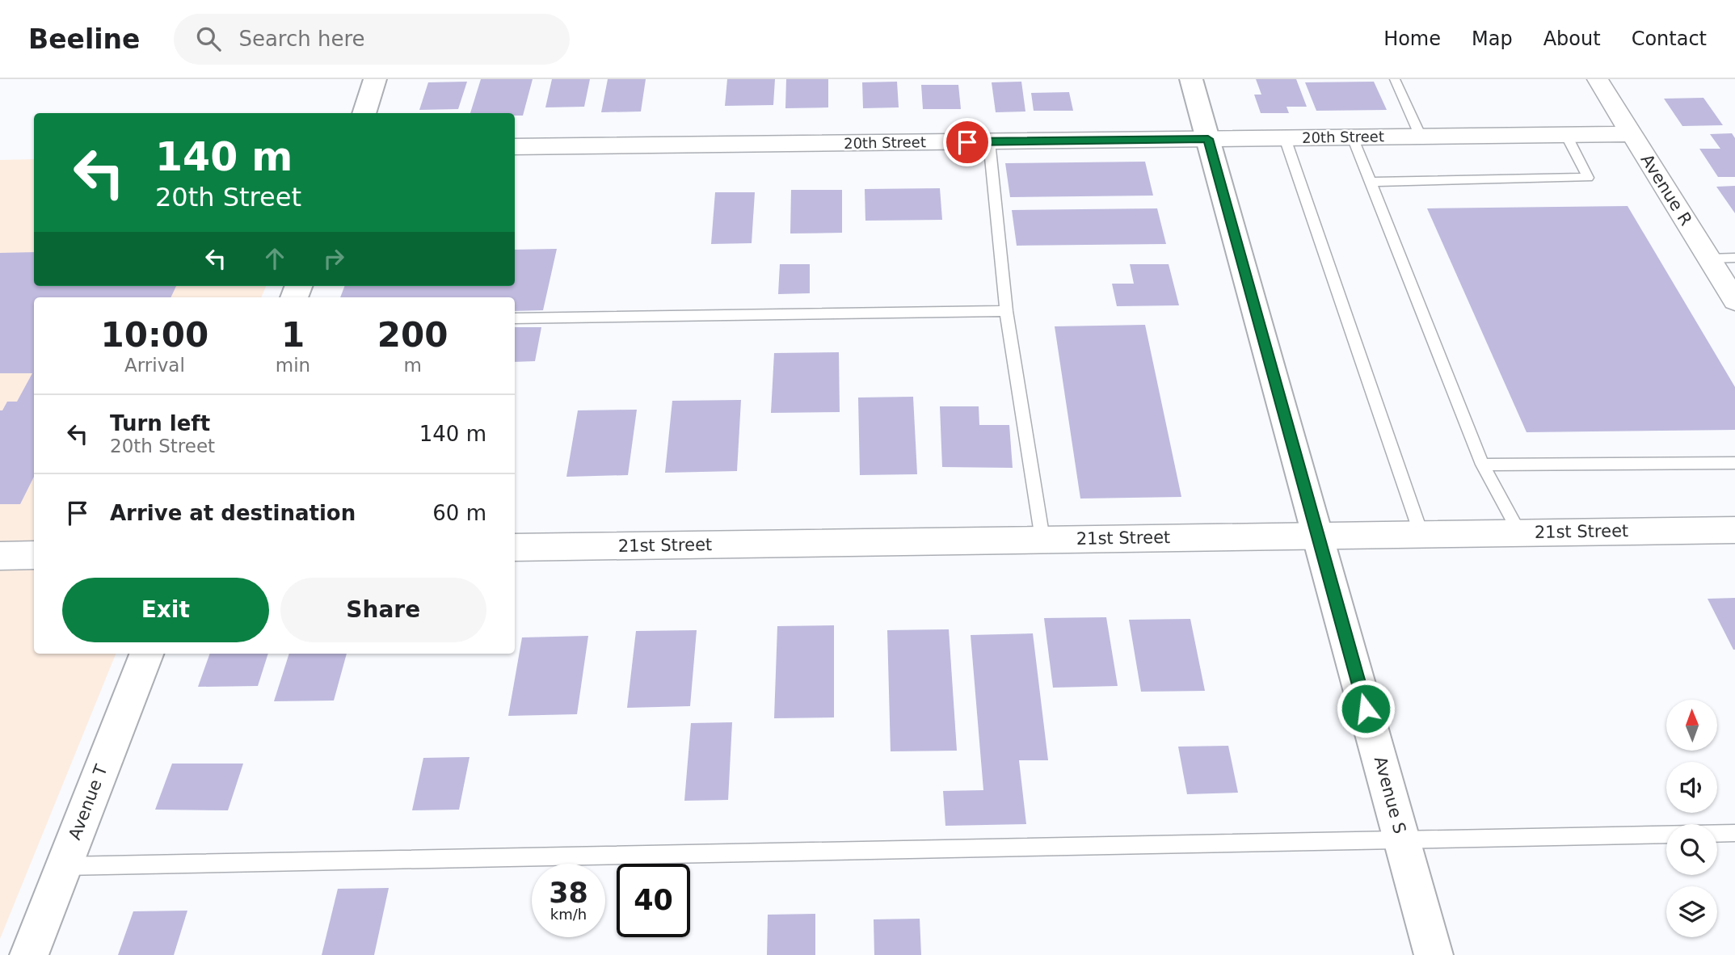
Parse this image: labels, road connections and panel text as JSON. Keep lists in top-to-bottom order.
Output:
{
  "streets": {
    "street": [
      "20th Street",
      "Avenue R",
      "21st Street",
      "Avenue S",
      "Avenue T"
    ]
  },
  "crossings": [
    ["20th Street", "Avenue R"],
    ["20th Street", "Avenue S"],
    ["21st Street", "Avenue S"]
  ],
  "north": "top",
  "page": {
    "header": "Beeline",
    "search": "Search here",
    "nav": [
      "Home",
      "Map",
      "About",
      "Contact"
    ],
    "turn": ["140 m", "20th Street"],
    "eta": [
      "10:00",
      "Arrival",
      "1",
      "min",
      "200",
      "m"
    ],
    "list": [
      {
        "name": "Turn left",
        "note": "20th Street",
        "value": "140 m"
      },
      {
        "name": "Arrive at destination",
        "value": "60 m"
      }
    ],
    "buttons": ["Exit", "Share"],
    "speed": "38 km/h",
    "limit": "40"
  }
}
